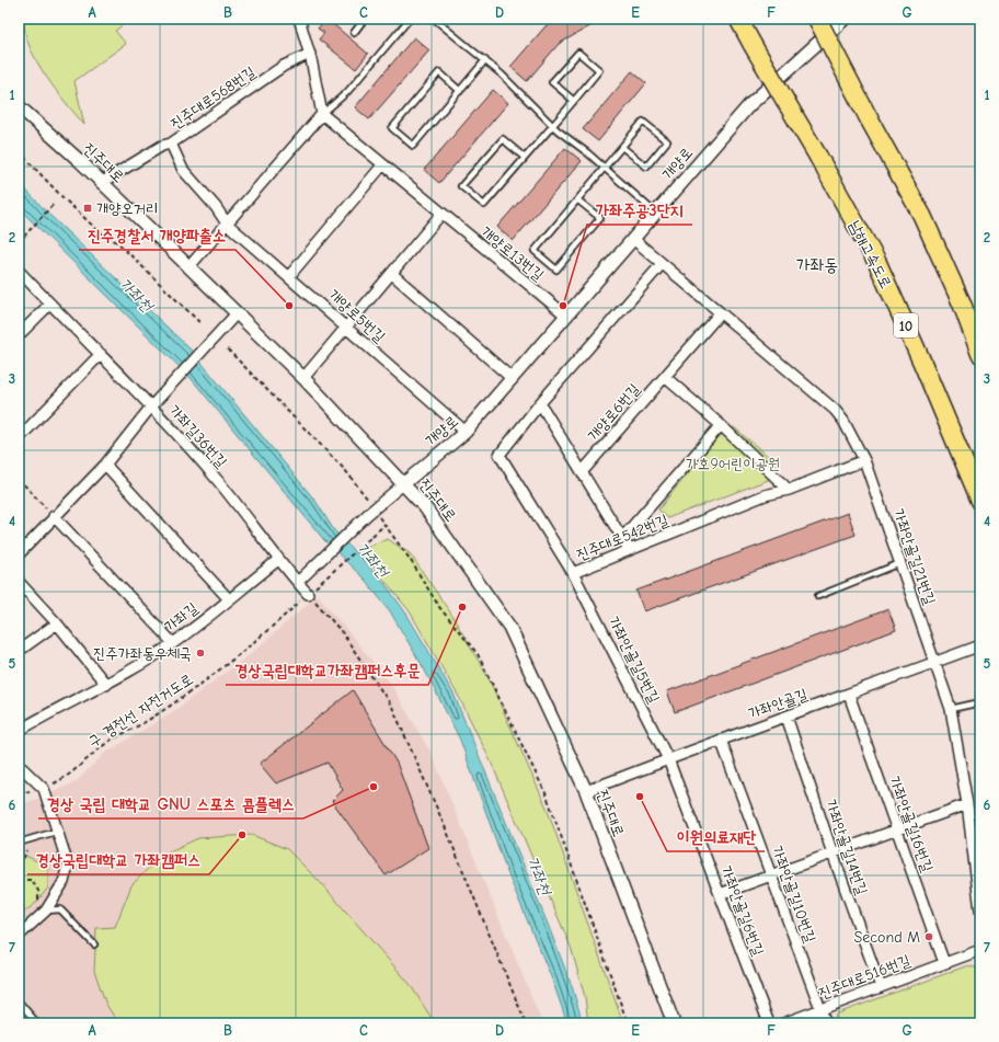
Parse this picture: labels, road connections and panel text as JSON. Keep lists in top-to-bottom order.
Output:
{
  "streets": {
    "highway": ["남해고속도로", "10"],
    "street": [
      "진주대로568번길",
      "진주대로",
      "개양로",
      "개양로13번길",
      "개양로5번길",
      "개양로6번길",
      "가좌길36번길",
      "진주대로542번길",
      "가좌안골길21번길",
      "가좌길",
      "가좌안골길5번길",
      "가좌안골길",
      "가좌안골길16번길",
      "가좌안골길14번길",
      "가좌안골길10번길",
      "가좌안골길6번길",
      "진주대로516번길"
    ],
    "path": ["구 경전선 자전거도로"]
  },
  "crossings": [
    ["진주대로568번길", "개양로5번길"],
    ["진주대로", "개양로"],
    ["진주대로", "가좌안골길"],
    ["개양로", "개양로13번길"],
    ["개양로", "개양로5번길"],
    ["개양로6번길", "진주대로542번길"],
    ["가좌길36번길", "가좌길"],
    ["진주대로542번길", "가좌안골길21번길"],
    ["진주대로542번길", "가좌안골길5번길"],
    ["가좌안골길21번길", "가좌안골길"],
    ["가좌안골길5번길", "가좌안골길"],
    ["가좌안골길5번길", "가좌안골길6번길"],
    ["가좌안골길", "가좌안골길16번길"],
    ["가좌안골길", "가좌안골길14번길"],
    ["가좌안골길", "가좌안골길10번길"],
    ["가좌안골길", "가좌안골길6번길"],
    ["가좌안골길16번길", "진주대로516번길"],
    ["가좌안골길14번길", "진주대로516번길"],
    ["가좌안골길10번길", "진주대로516번길"]
  ],
  "districts": ["가좌동"],
  "water": ["가좌천"],
  "parks": ["가호9어린이공원"],
  "places": {
    "transit": ["개양오거리"],
    "other": [
      "진주경찰서 개양파출소",
      "가좌주공3단지",
      "경상국립대학교가좌캠퍼스후문",
      "진주가좌동우체국",
      "경상 국립 대학교 GNU 스포츠 콤플렉스",
      "이원의료재단",
      "경상국립대학교 가좌캠퍼스",
      "Second M"
    ]
  },
  "grid": {
    "columns": [
      "A",
      "B",
      "C",
      "D",
      "E",
      "F",
      "G"
    ],
    "rows": [
      "1",
      "2",
      "3",
      "4",
      "5",
      "6",
      "7"
    ]
  }
}
